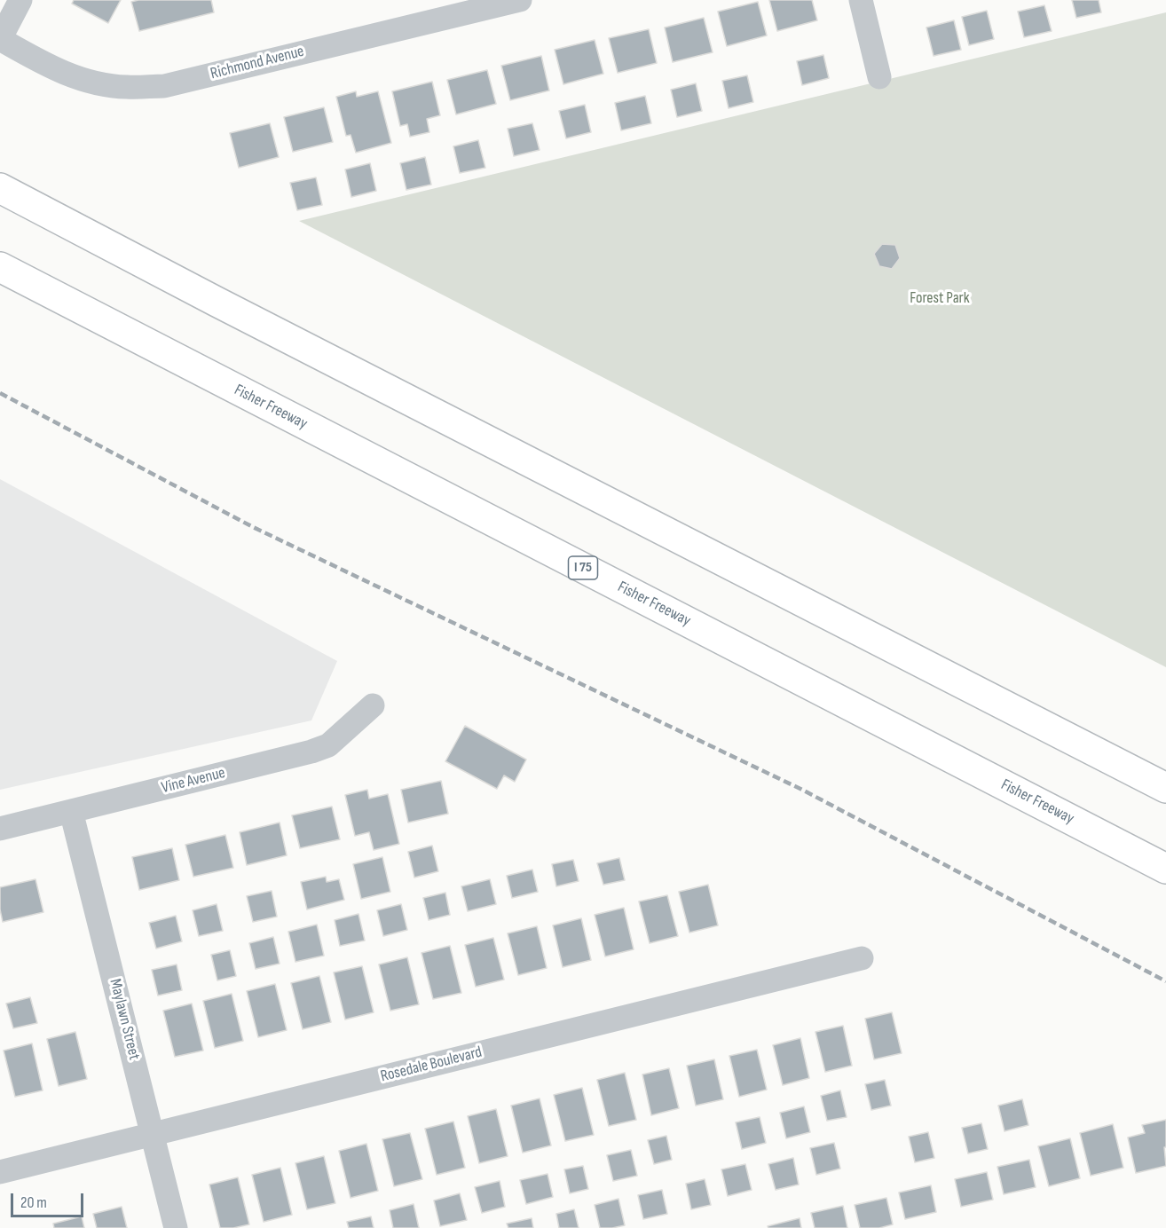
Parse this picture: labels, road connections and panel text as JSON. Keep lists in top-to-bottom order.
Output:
{
  "streets": {
    "highway": ["Fisher Freeway", "I 75"],
    "street": [
      "Richmond Avenue",
      "Vine Avenue",
      "Maylawn Street",
      "Rosedale Boulevard"
    ]
  },
  "crossings": [
    ["Vine Avenue", "Maylawn Street"],
    ["Maylawn Street", "Rosedale Boulevard"]
  ],
  "parks": ["Forest Park"],
  "scale_bar": "20 m"
}
